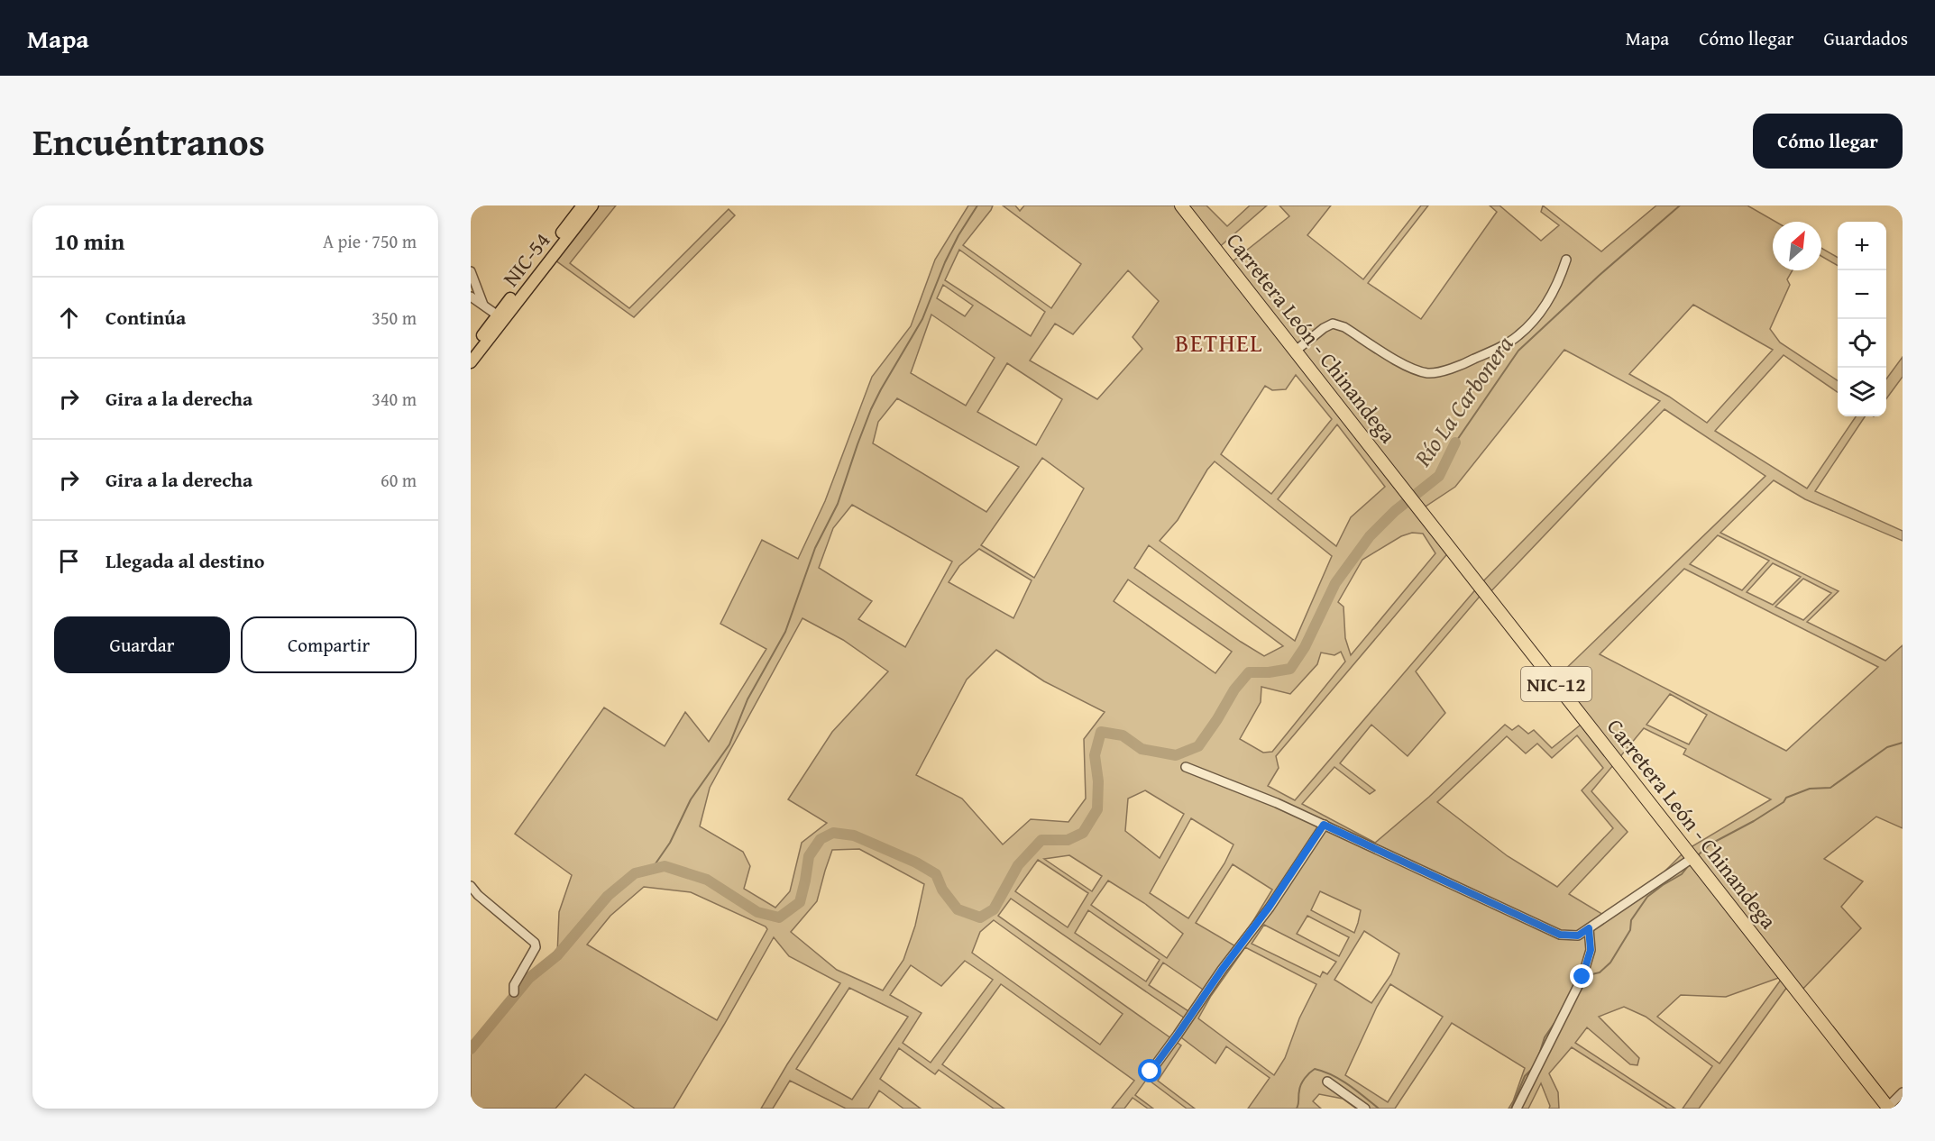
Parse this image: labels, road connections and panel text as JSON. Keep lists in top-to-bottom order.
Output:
{
  "streets": {
    "highway": ["Carretera León - Chinandega", "NIC-12"],
    "main road": ["NIC-54"]
  },
  "districts": ["BETHEL"],
  "water": ["Río La Carbonera"],
  "north": "top right",
  "page": {
    "header": "Mapa",
    "nav": ["Mapa", "Cómo llegar", "Guardados"],
    "title": "Encuéntranos",
    "buttons": [
      "Cómo llegar",
      ["Guardar", "Compartir"]
    ],
    "heading": ["10 min", "A pie · 750 m"],
    "map_buttons": ["+", "−"],
    "list": [
      ["Continúa", "350 m"],
      ["Gira a la derecha", "340 m"],
      ["Gira a la derecha", "60 m"],
      "Llegada al destino"
    ]
  }
}
